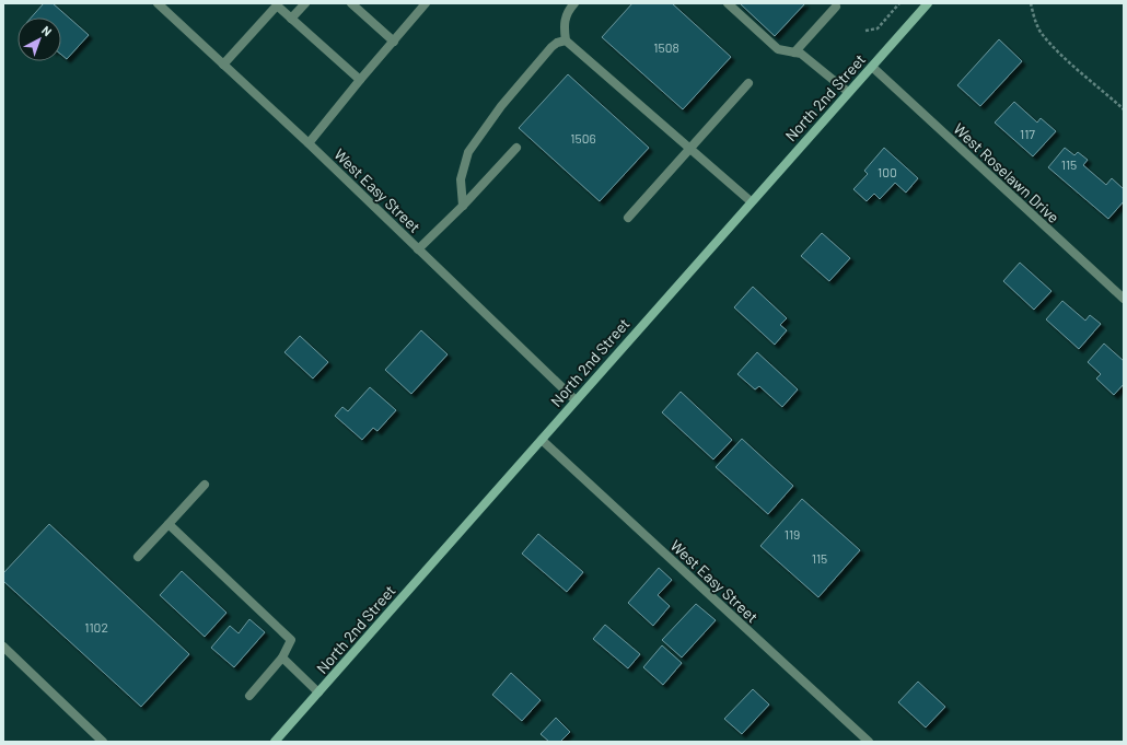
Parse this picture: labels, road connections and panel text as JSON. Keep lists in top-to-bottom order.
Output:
{
  "streets": {
    "main road": ["North 2nd Street"],
    "street": ["West Roselawn Drive", "West Easy Street"]
  },
  "crossings": [
    ["North 2nd Street", "West Roselawn Drive"],
    ["North 2nd Street", "West Easy Street"]
  ],
  "house_numbers": [
    "1508",
    "117",
    "1506",
    "115",
    "100",
    "119",
    "115",
    "1102"
  ],
  "north": "top right"
}
